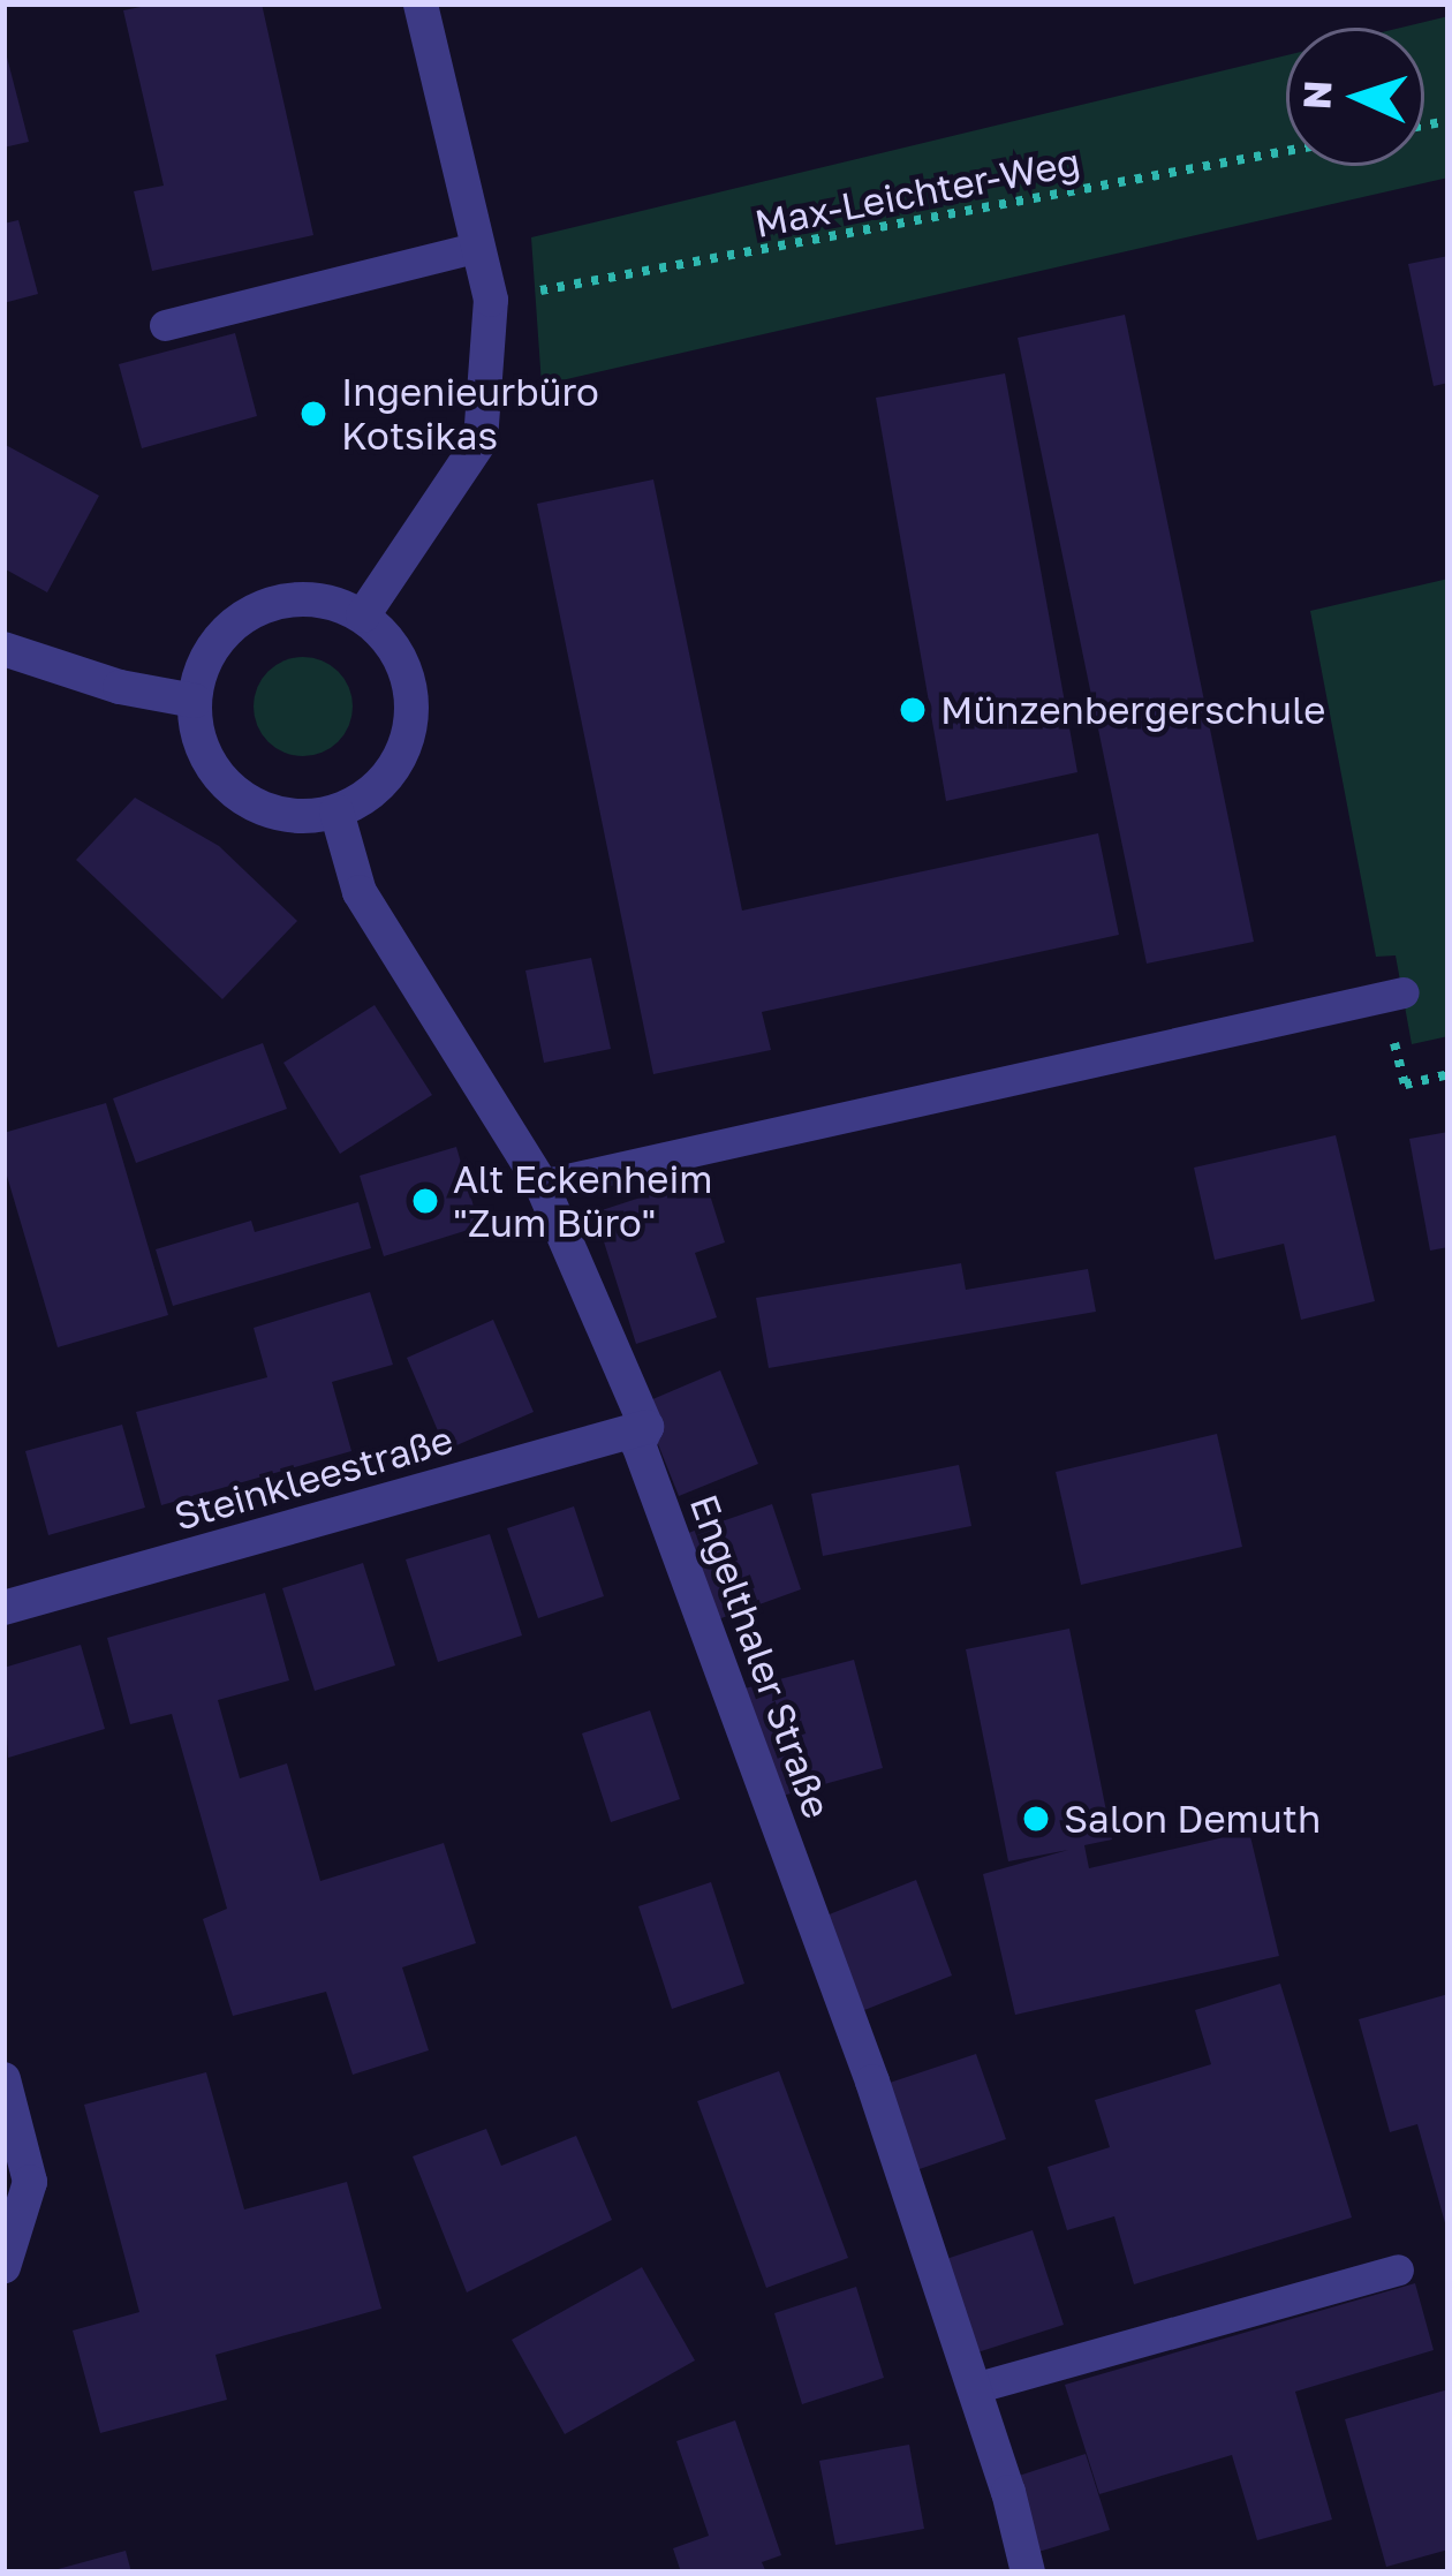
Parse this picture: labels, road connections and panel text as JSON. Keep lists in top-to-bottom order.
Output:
{
  "streets": {
    "street": ["Steinkleestraße", "Engelthaler Straße"],
    "path": ["Max-Leichter-Weg"]
  },
  "crossings": [
    ["Steinkleestraße", "Engelthaler Straße"]
  ],
  "places": [
    "Ingenieurbüro Kotsikas",
    "Münzenbergerschule",
    "Alt Eckenheim \"Zum Büro\"",
    "Salon Demuth"
  ],
  "north": "left"
}
